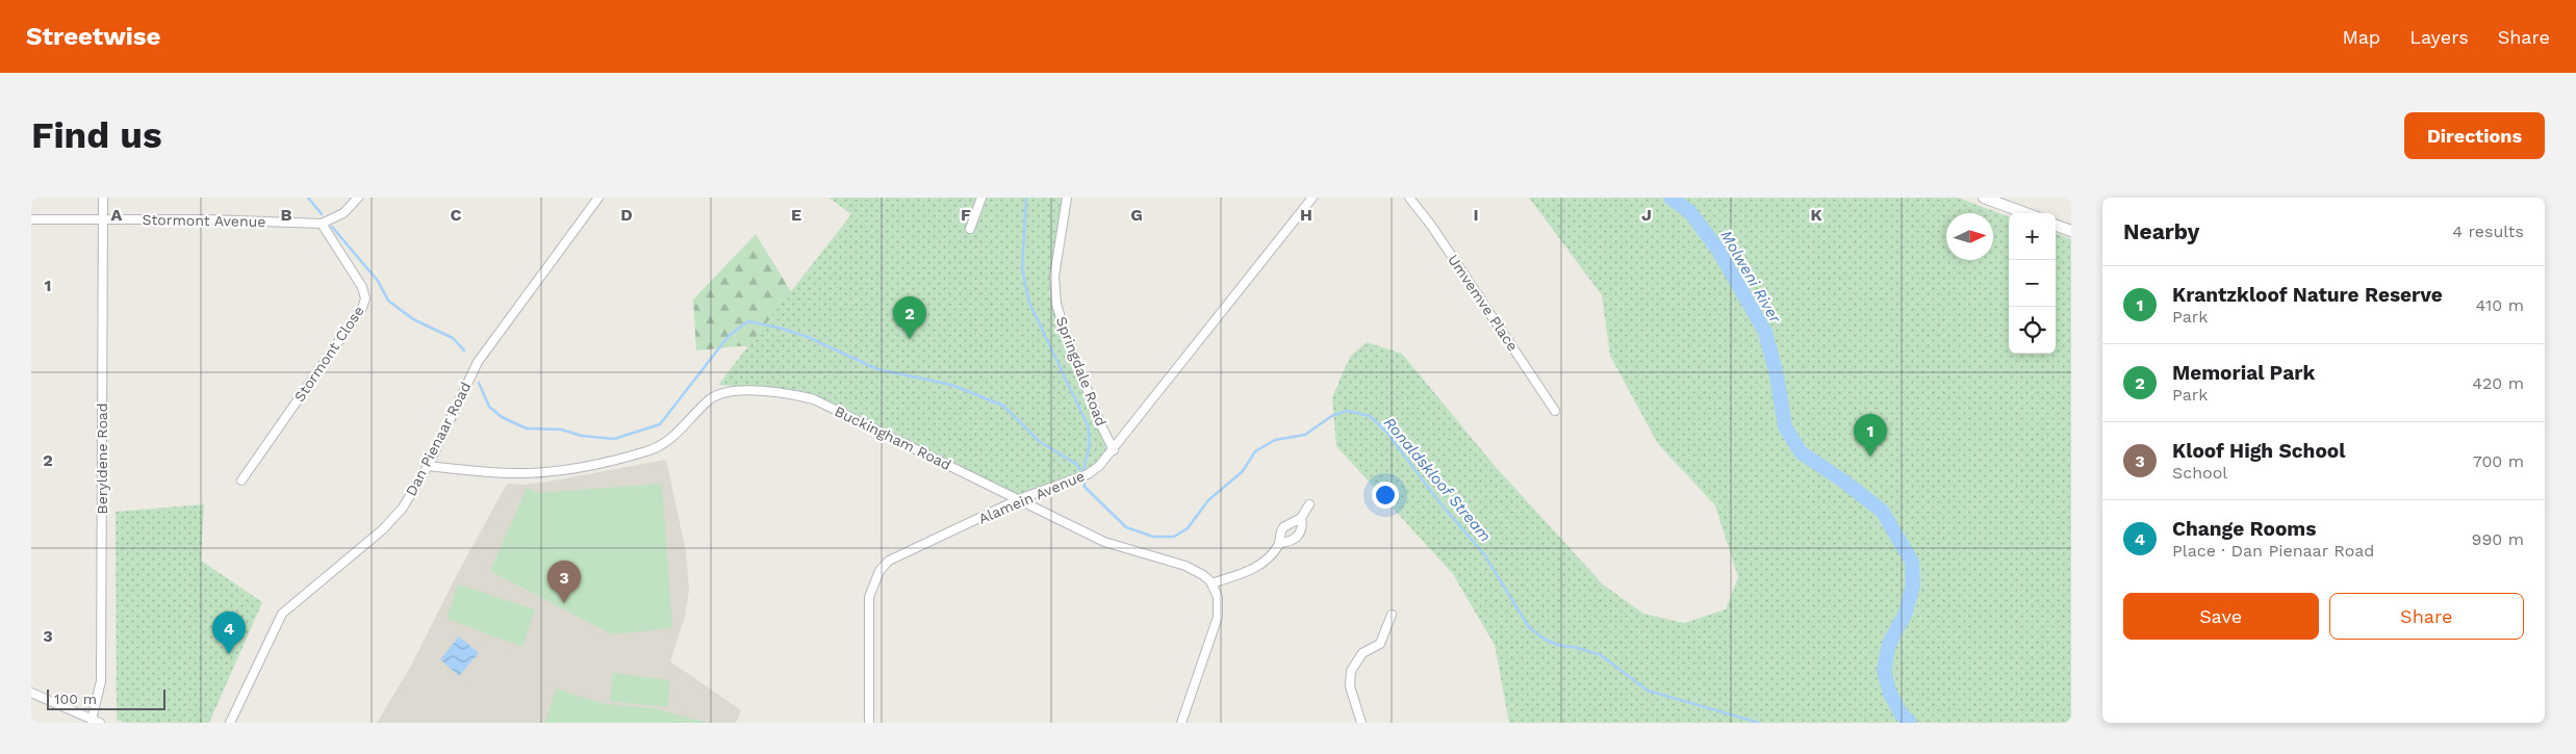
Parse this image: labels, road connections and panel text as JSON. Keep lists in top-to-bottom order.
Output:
{
  "streets": {
    "street": [
      "Stormont Avenue",
      "Umvemve Place",
      "Stormont Close",
      "Springdale Road",
      "Buckingham Road",
      "Dan Pienaar Road",
      "Beryldene Road",
      "Alamein Avenue"
    ]
  },
  "crossings": [
    ["Stormont Avenue", "Stormont Close"],
    ["Stormont Avenue", "Beryldene Road"],
    ["Springdale Road", "Alamein Avenue"],
    ["Buckingham Road", "Dan Pienaar Road"],
    ["Buckingham Road", "Alamein Avenue"]
  ],
  "water": ["Molweni River", "Ronaldskloof Stream"],
  "scale_bar": "100 m",
  "north": "right",
  "page": {
    "header": "Streetwise",
    "nav": ["Map", "Layers", "Share"],
    "buttons": [
      "Directions",
      ["Save", "Share"]
    ],
    "title": "Find us",
    "heading": ["Nearby", "4 results"],
    "map_buttons": ["+", "−"],
    "list": [
      {
        "mark": "1",
        "name": "Krantzkloof Nature Reserve",
        "note": "Park",
        "value": "410 m"
      },
      {
        "mark": "2",
        "name": "Memorial Park",
        "note": "Park",
        "value": "420 m"
      },
      {
        "mark": "3",
        "name": "Kloof High School",
        "note": "School",
        "value": "700 m"
      },
      {
        "mark": "4",
        "name": "Change Rooms",
        "note": "Place · Dan Pienaar Road",
        "value": "990 m"
      }
    ],
    "pins": [
      "2",
      "1",
      "3",
      "4"
    ],
    "scale": "100 m"
  },
  "grid": {
    "columns": [
      "A",
      "B",
      "C",
      "D",
      "E",
      "F",
      "G",
      "H",
      "I",
      "J",
      "K"
    ],
    "rows": ["1", "2", "3"]
  }
}
